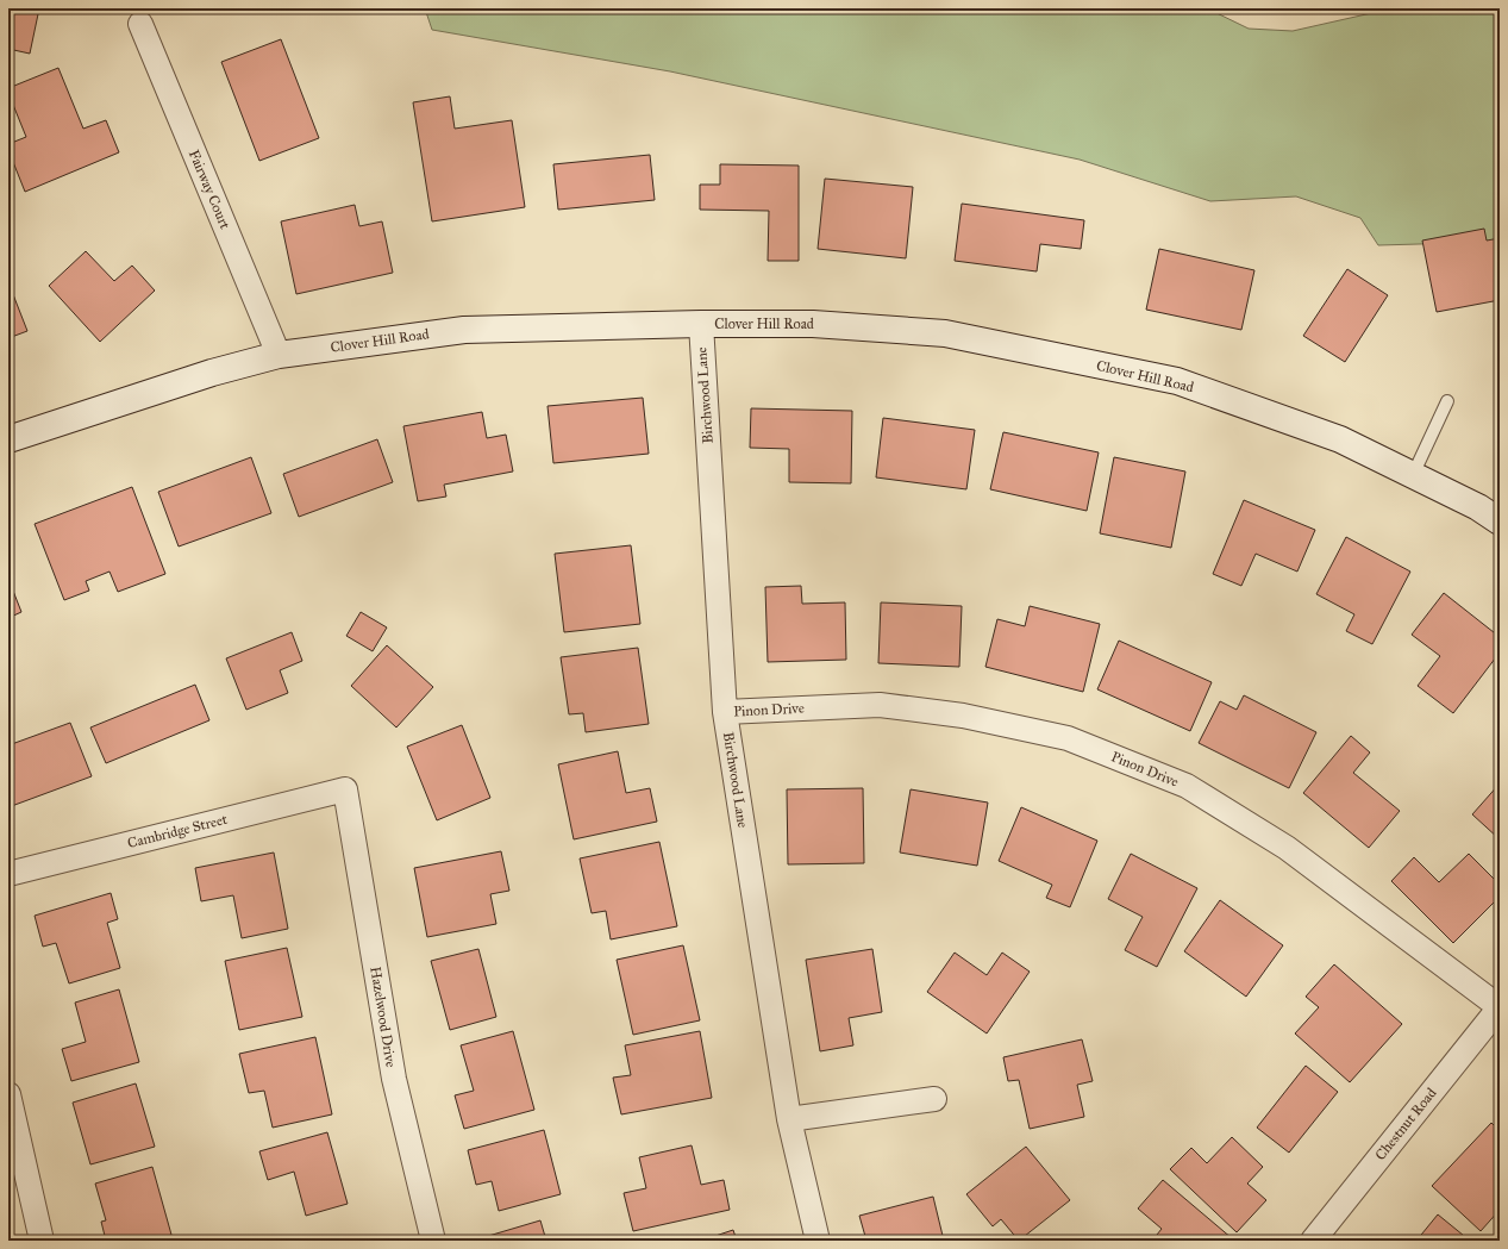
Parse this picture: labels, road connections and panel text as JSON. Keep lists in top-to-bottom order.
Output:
{
  "streets": {
    "street": [
      "Fairway Court",
      "Clover Hill Road",
      "Birchwood Lane",
      "Pinon Drive",
      "Cambridge Street",
      "Hazelwood Drive",
      "Chestnut Road"
    ]
  },
  "crossings": [
    ["Fairway Court", "Clover Hill Road"],
    ["Clover Hill Road", "Birchwood Lane"],
    ["Birchwood Lane", "Pinon Drive"],
    ["Pinon Drive", "Chestnut Road"],
    ["Cambridge Street", "Hazelwood Drive"]
  ]
}
